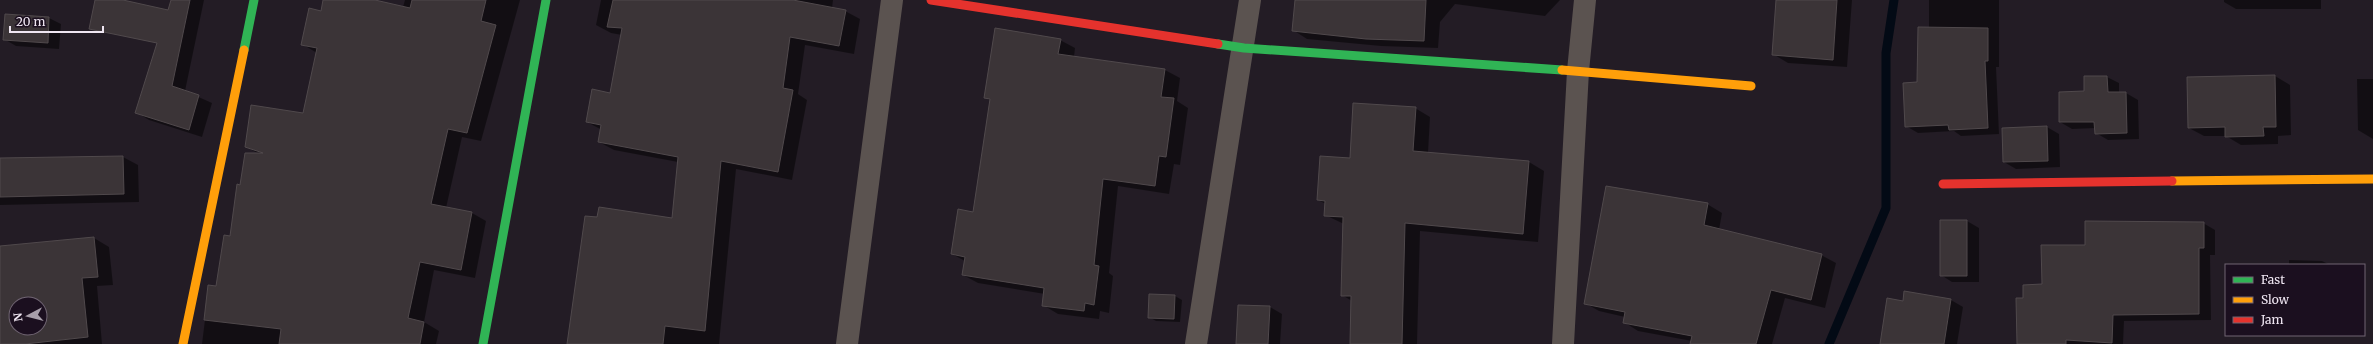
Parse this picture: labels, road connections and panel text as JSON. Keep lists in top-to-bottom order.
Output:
{
  "legend": ["Fast", "Slow", "Jam"],
  "scale_bar": "20 m",
  "north": "left"
}
